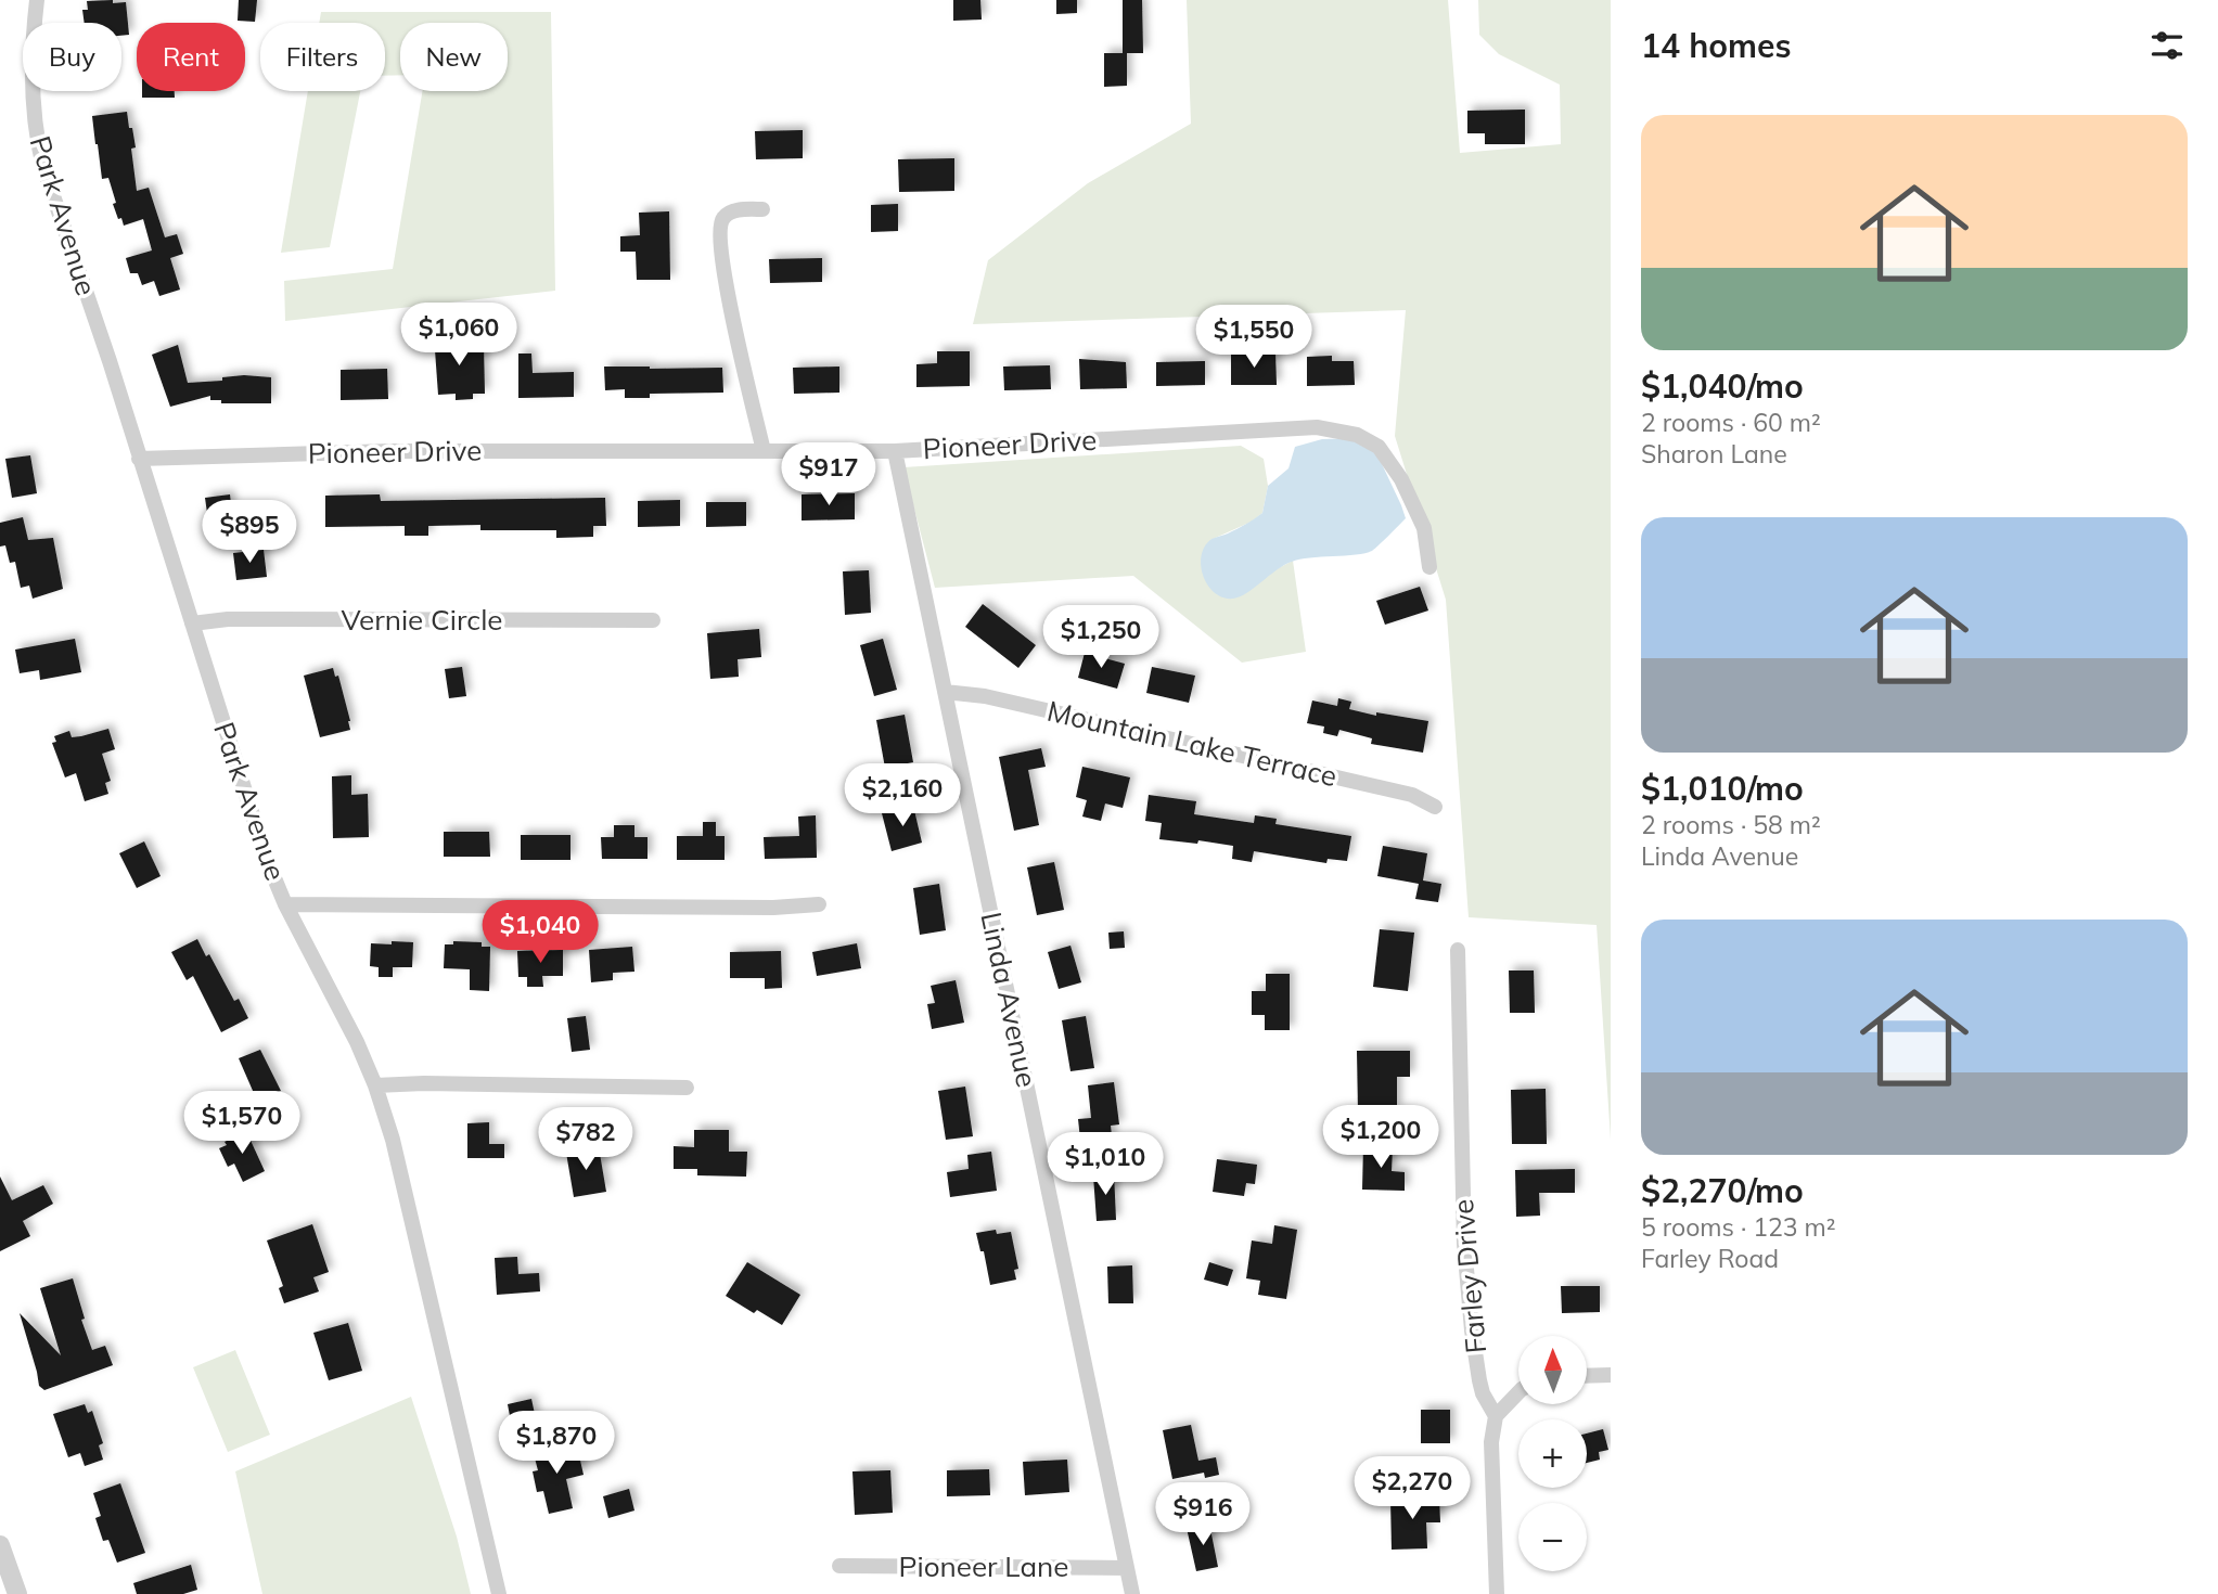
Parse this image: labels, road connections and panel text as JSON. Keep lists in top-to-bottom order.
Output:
{
  "streets": {
    "street": [
      "Park Avenue",
      "Pioneer Drive",
      "Vernie Circle",
      "Mountain Lake Terrace",
      "Linda Avenue",
      "Farley Drive",
      "Pioneer Lane"
    ]
  },
  "crossings": [
    ["Park Avenue", "Pioneer Drive"],
    ["Park Avenue", "Vernie Circle"],
    ["Pioneer Drive", "Linda Avenue"],
    ["Mountain Lake Terrace", "Linda Avenue"],
    ["Linda Avenue", "Pioneer Lane"]
  ],
  "north": "top",
  "page": {
    "heading": "14 homes",
    "chip": [
      "Buy",
      "Rent",
      "Filters",
      "New"
    ],
    "list": [
      {
        "name": "$1,040/mo",
        "note": "2 rooms · 60 m² · Sharon Lane"
      },
      {
        "name": "$1,010/mo",
        "note": "2 rooms · 58 m² · Linda Avenue"
      },
      {
        "name": "$2,270/mo",
        "note": "5 rooms · 123 m² · Farley Road"
      }
    ],
    "price": [
      "$1,060",
      "$1,550",
      "$917",
      "$895",
      "$1,250",
      "$2,160",
      "$1,040",
      "$1,570",
      "$1,200",
      "$782",
      "$1,010",
      "$1,870",
      "$2,270",
      "$916"
    ],
    "map_buttons": ["+", "−"]
  }
}
